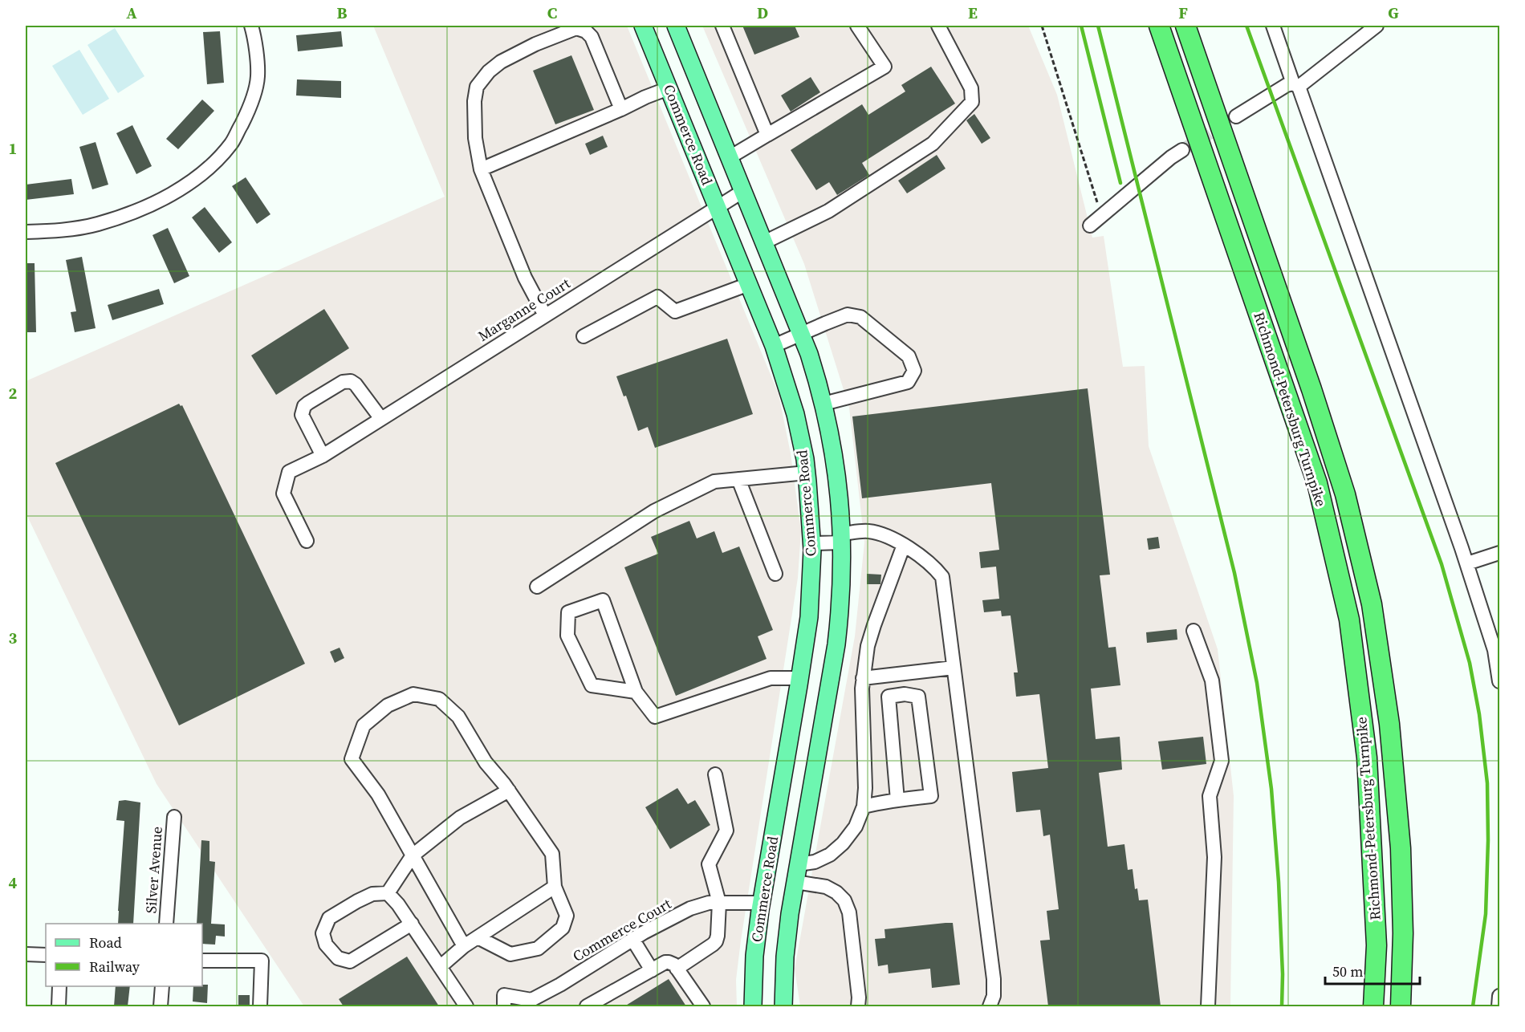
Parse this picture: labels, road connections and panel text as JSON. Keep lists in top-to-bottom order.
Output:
{
  "streets": {
    "highway": ["Richmond-Petersburg Turnpike"],
    "main road": ["Commerce Road"],
    "street": ["Marganne Court", "Silver Avenue", "Commerce Court"]
  },
  "crossings": [
    ["Commerce Road", "Marganne Court"],
    ["Commerce Road", "Commerce Court"]
  ],
  "legend": ["Road", "Railway"],
  "scale_bar": "50 m",
  "grid": {
    "columns": [
      "A",
      "B",
      "C",
      "D",
      "E",
      "F",
      "G"
    ],
    "rows": [
      "1",
      "2",
      "3",
      "4"
    ]
  }
}
